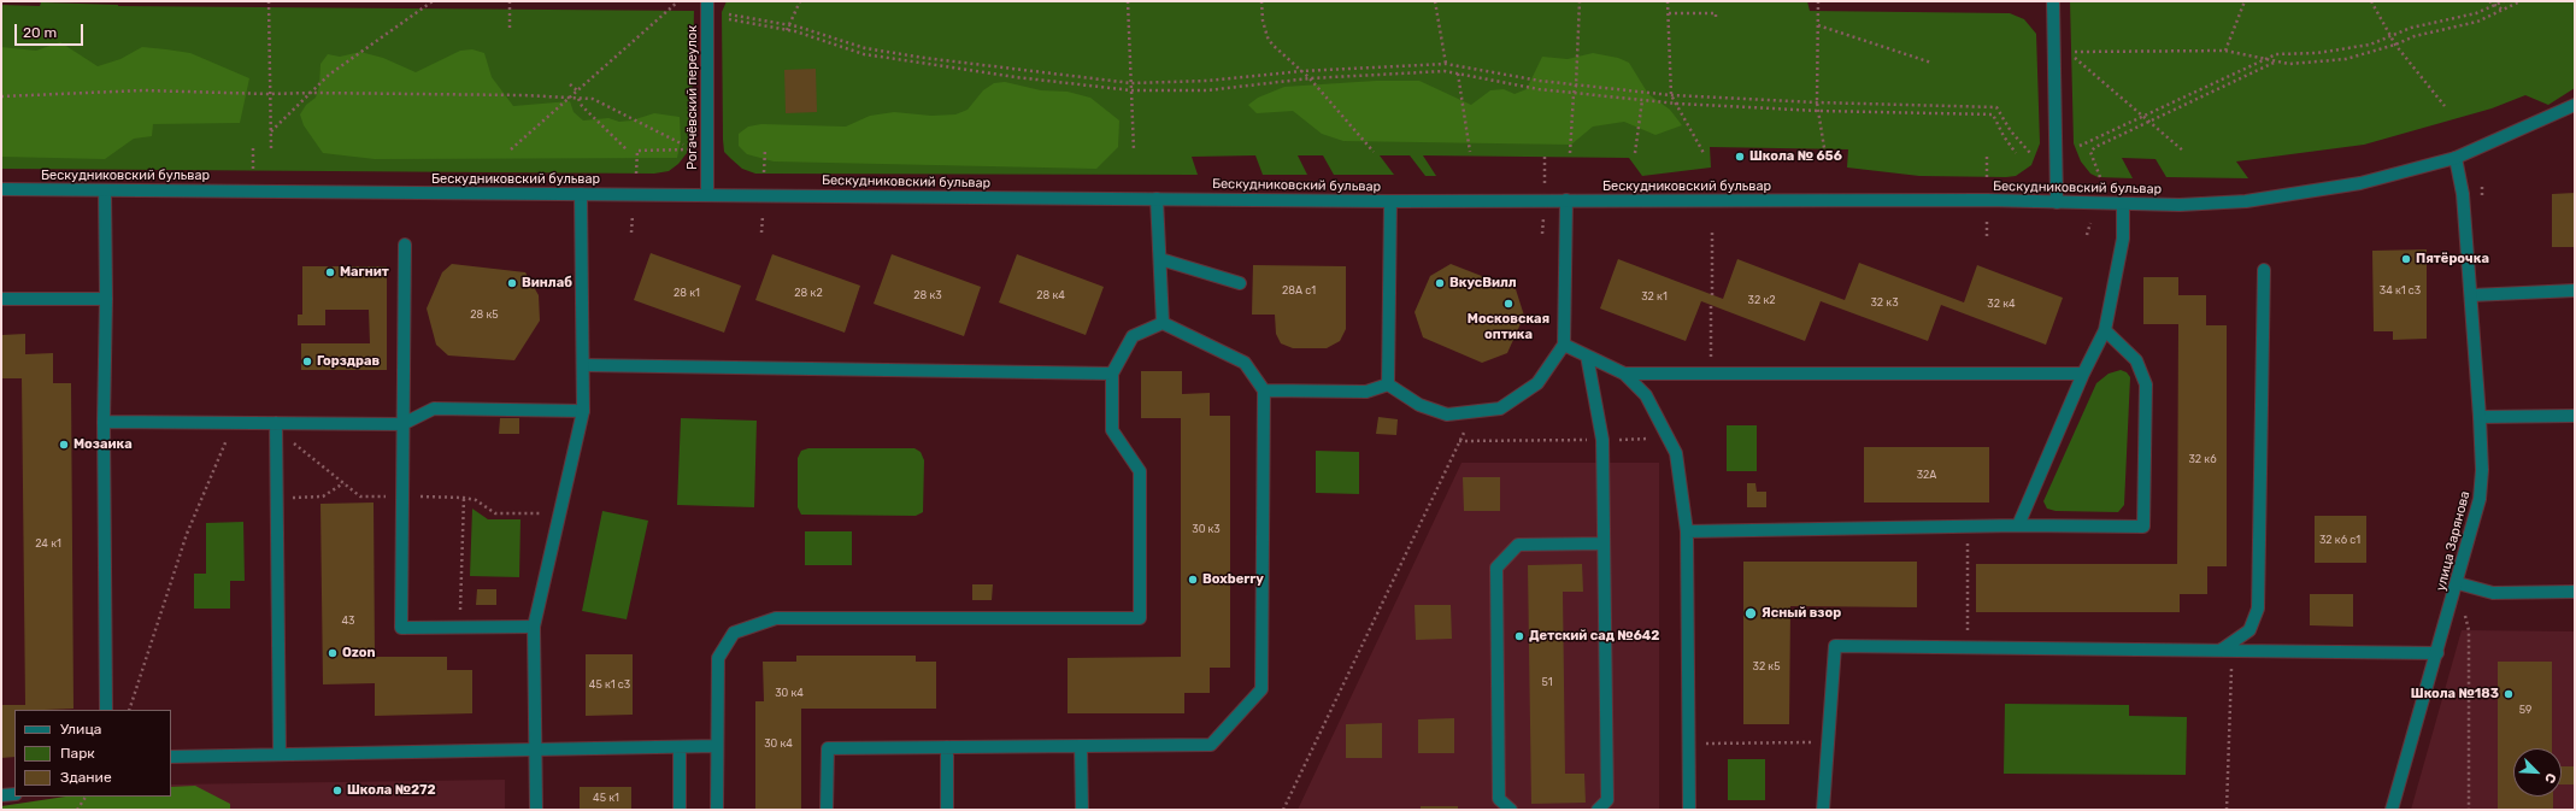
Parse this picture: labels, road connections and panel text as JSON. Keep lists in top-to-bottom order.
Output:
{
  "streets": {
    "street": ["Рогачёвский переулок", "Бескудниковский бульвар", "улица Зарянова"]
  },
  "crossings": [
    ["Рогачёвский переулок", "Бескудниковский бульвар"],
    ["Бескудниковский бульвар", "улица Зарянова"]
  ],
  "places": [
    "Школа № 656",
    "Пятёрочка",
    "Магнит",
    "Винлаб",
    "ВкусВилл",
    "Московская оптика",
    "Горздрав",
    "Мозаика",
    "Boxberry",
    "Ясный взор",
    "Детский сад №642",
    "Ozon",
    "Школа №183",
    "Школа №272"
  ],
  "house_numbers": [
    "28А с1",
    "34 к1 с3",
    "28 к1",
    "28 к2",
    "28 к3",
    "28 к4",
    "32 к1",
    "32 к2",
    "32 к3",
    "32 к4",
    "28 к5",
    "32 к6",
    "32А",
    "30 к3",
    "32 к6 с1",
    "24 к1",
    "43",
    "32 к5",
    "51",
    "45 к1 с3",
    "30 к4",
    "59",
    "30 к4",
    "45 к1"
  ],
  "legend": ["Улица", "Парк", "Здание"],
  "scale_bar": "20 m",
  "north": "bottom right"
}
